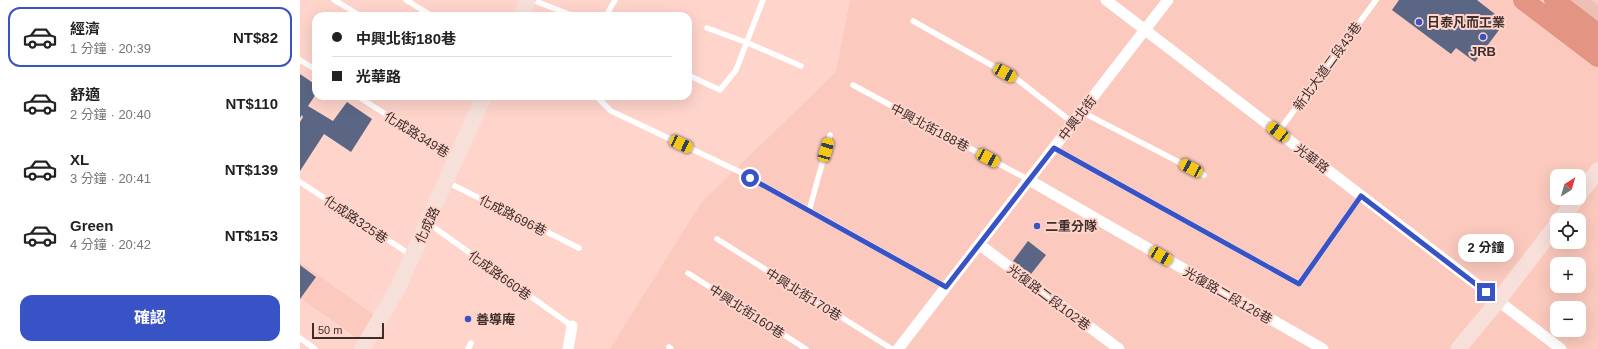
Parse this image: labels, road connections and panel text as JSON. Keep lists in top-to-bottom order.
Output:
{
  "streets": {
    "street": [
      "中興北街",
      "光華路",
      "化成路",
      "光復路二段126巷",
      "光復路二段102巷"
    ],
    "lane": [
      "新北大道二段43巷",
      "中興北街188巷",
      "化成路349巷",
      "化成路696巷",
      "化成路325巷",
      "化成路660巷",
      "中興北街170巷",
      "中興北街160巷"
    ]
  },
  "crossings": [
    ["新北大道二段43巷", "光華路"],
    ["中興北街", "中興北街188巷"],
    ["中興北街", "光華路"],
    ["中興北街", "光復路二段126巷"],
    ["中興北街", "光復路二段102巷"],
    ["中興北街188巷", "光復路二段126巷"],
    ["化成路349巷", "化成路"],
    ["化成路696巷", "化成路"],
    ["化成路325巷", "化成路"],
    ["化成路", "化成路660巷"]
  ],
  "places": [
    "日泰凡而工業",
    "JRB",
    "二重分隊",
    "善導庵"
  ],
  "scale_bar": "50 m",
  "north": "top right",
  "page": {
    "list": [
      {
        "name": "經濟",
        "note": "1 分鐘 · 20:39",
        "value": "NT$82"
      },
      {
        "name": "舒適",
        "note": "2 分鐘 · 20:40",
        "value": "NT$110"
      },
      {
        "name": "XL",
        "note": "3 分鐘 · 20:41",
        "value": "NT$139"
      },
      {
        "name": "Green",
        "note": "4 分鐘 · 20:42",
        "value": "NT$153"
      }
    ],
    "banner": ["中興北街180巷", "光華路"],
    "map_buttons": ["+", "−"],
    "bubble": "2 分鐘",
    "buttons": "確認",
    "scale": "50 m"
  }
}
